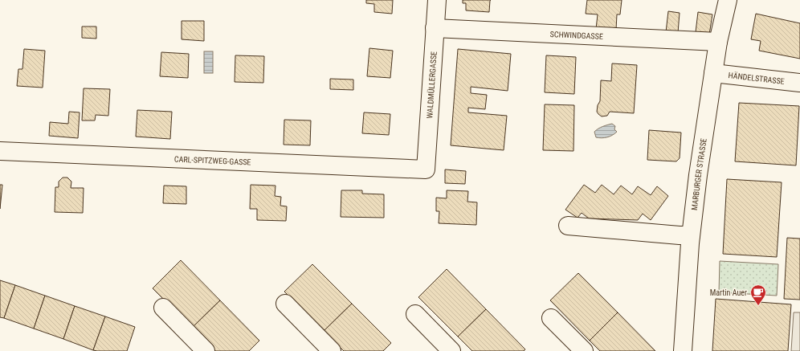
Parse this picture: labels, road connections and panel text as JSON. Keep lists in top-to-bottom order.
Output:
{
  "streets": {
    "street": [
      "SCHWINDGASSE",
      "HÄNDELSTRASSE",
      "WALDMÜLLERGASSE",
      "CARL-SPITZWEG-GASSE",
      "MARBURGER STRASSE"
    ]
  },
  "crossings": [
    ["SCHWINDGASSE", "WALDMÜLLERGASSE"],
    ["SCHWINDGASSE", "MARBURGER STRASSE"],
    ["HÄNDELSTRASSE", "MARBURGER STRASSE"],
    ["WALDMÜLLERGASSE", "CARL-SPITZWEG-GASSE"]
  ],
  "places": {
    "cafe": ["Martin Auer"]
  }
}
